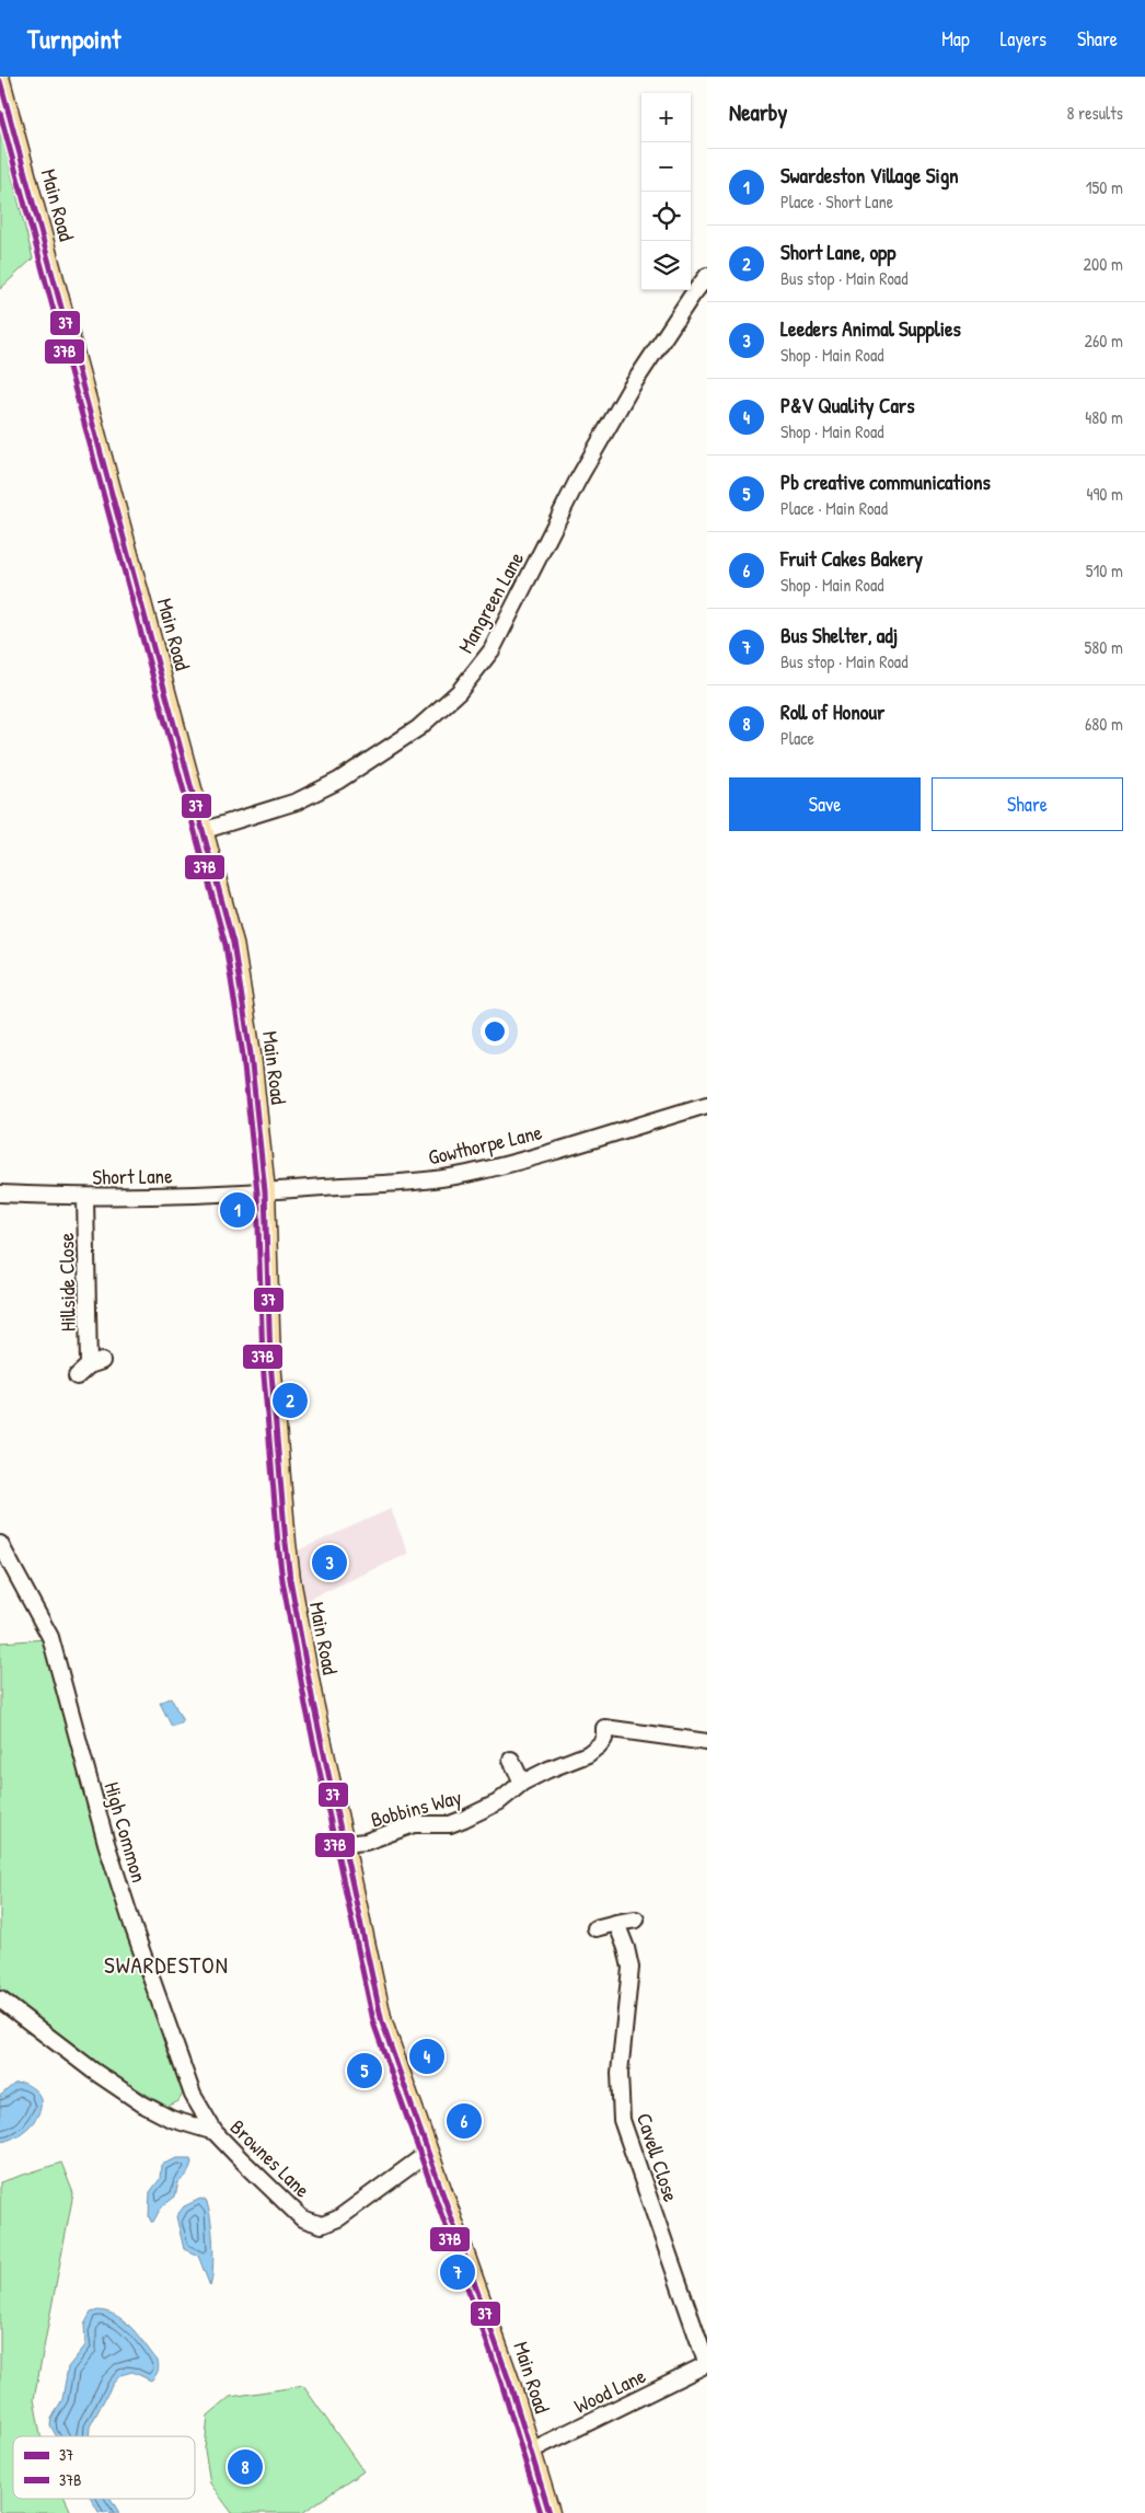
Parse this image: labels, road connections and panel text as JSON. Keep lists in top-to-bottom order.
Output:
{
  "streets": {
    "main road": ["Main Road"],
    "street": [
      "Mangreen Lane",
      "Gowthorpe Lane",
      "Short Lane",
      "Hillside Close",
      "Bobbins Way",
      "High Common",
      "Cavell Close",
      "Brownes Lane",
      "Wood Lane"
    ]
  },
  "crossings": [
    ["Main Road", "Mangreen Lane"],
    ["Main Road", "Gowthorpe Lane"],
    ["Main Road", "Short Lane"],
    ["Main Road", "Bobbins Way"],
    ["Main Road", "Brownes Lane"],
    ["Main Road", "Wood Lane"],
    ["Gowthorpe Lane", "Short Lane"],
    ["Short Lane", "Hillside Close"],
    ["High Common", "Brownes Lane"],
    ["Cavell Close", "Wood Lane"]
  ],
  "districts": ["SWARDESTON"],
  "lines": ["transit line 37", "transit line 37B"],
  "legend": ["37", "37B"],
  "page": {
    "header": "Turnpoint",
    "nav": ["Map", "Layers", "Share"],
    "heading": ["Nearby", "8 results"],
    "map_buttons": ["+", "−"],
    "list": [
      {
        "mark": "1",
        "name": "Swardeston Village Sign",
        "note": "Place · Short Lane",
        "value": "150 m"
      },
      {
        "mark": "2",
        "name": "Short Lane, opp",
        "note": "Bus stop · Main Road",
        "value": "200 m"
      },
      {
        "mark": "3",
        "name": "Leeders Animal Supplies",
        "note": "Shop · Main Road",
        "value": "260 m"
      },
      {
        "mark": "4",
        "name": "P&V Quality Cars",
        "note": "Shop · Main Road",
        "value": "480 m"
      },
      {
        "mark": "5",
        "name": "Pb creative communications",
        "note": "Place · Main Road",
        "value": "490 m"
      },
      {
        "mark": "6",
        "name": "Fruit Cakes Bakery",
        "note": "Shop · Main Road",
        "value": "510 m"
      },
      {
        "mark": "7",
        "name": "Bus Shelter, adj",
        "note": "Bus stop · Main Road",
        "value": "580 m"
      },
      {
        "mark": "8",
        "name": "Roll of Honour",
        "note": "Place",
        "value": "680 m"
      }
    ],
    "buttons": ["Save", "Share"],
    "pins": [
      "1",
      "2",
      "3",
      "4",
      "5",
      "6",
      "7",
      "8"
    ]
  }
}
